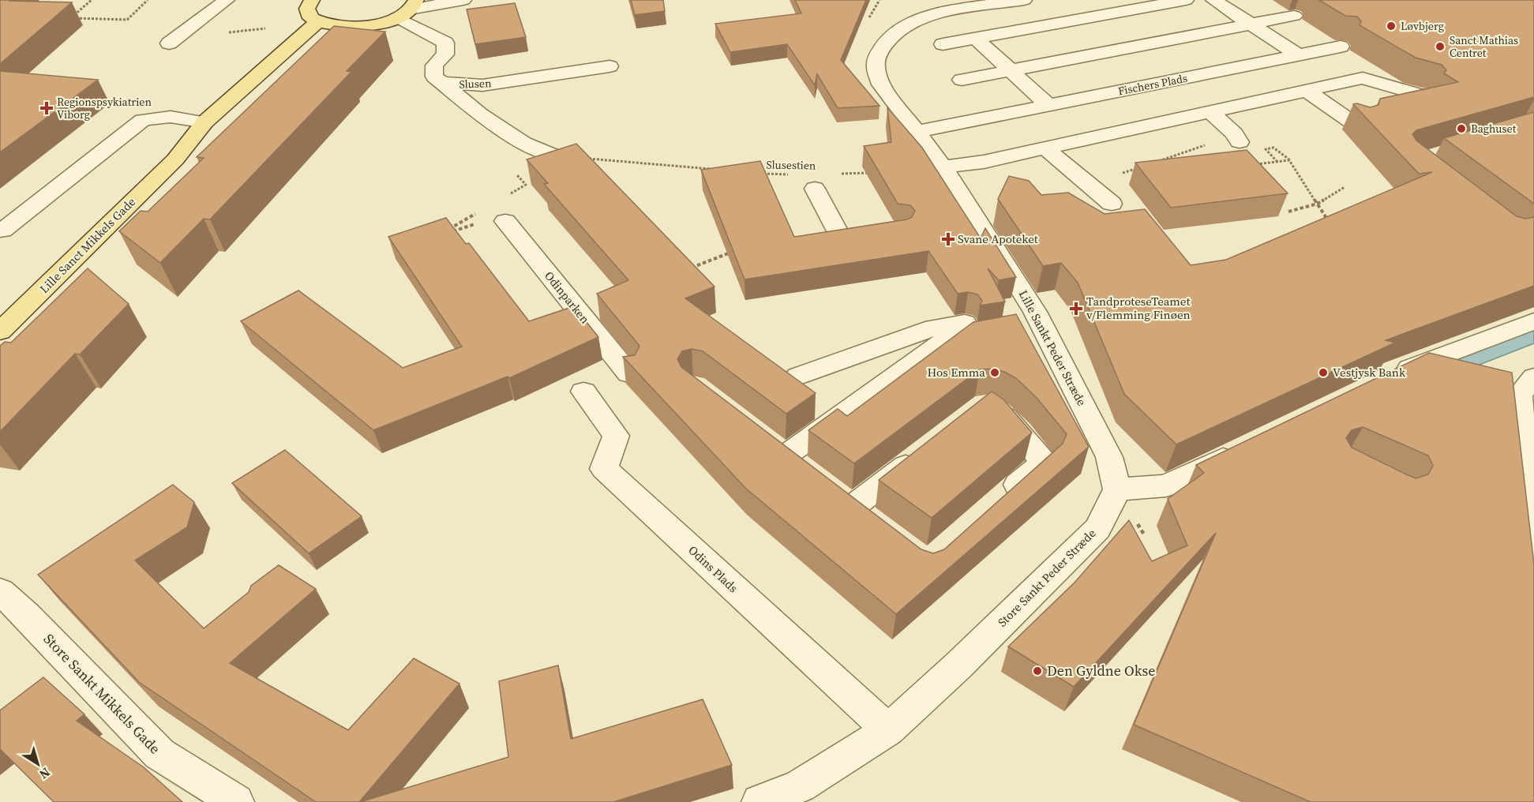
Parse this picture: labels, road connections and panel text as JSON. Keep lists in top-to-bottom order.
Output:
{
  "streets": {
    "main road": ["Lille Sanct Mikkels Gade"],
    "street": [
      "Slusen",
      "Fischers Plads",
      "Odinparken",
      "Lille Sankt Peder Stræde",
      "Odins Plads",
      "Store Sankt Peder Stræde",
      "Store Sankt Mikkels Gade"
    ],
    "path": ["Slusestien"]
  },
  "crossings": [
    ["Fischers Plads", "Lille Sankt Peder Stræde"],
    ["Lille Sankt Peder Stræde", "Store Sankt Peder Stræde"],
    ["Odins Plads", "Store Sankt Peder Stræde"]
  ],
  "places": {
    "other": [
      "Løvbjerg",
      "Sanct Mathias Centret",
      "Baghuset",
      "Hos Emma",
      "Vestjysk Bank",
      "Den Gyldne Okse"
    ],
    "health": ["Regionspsykiatrien Viborg", "Svane Apoteket", "TandproteseTeamet v/Flemming Finøen"]
  },
  "north": "bottom right"
}
